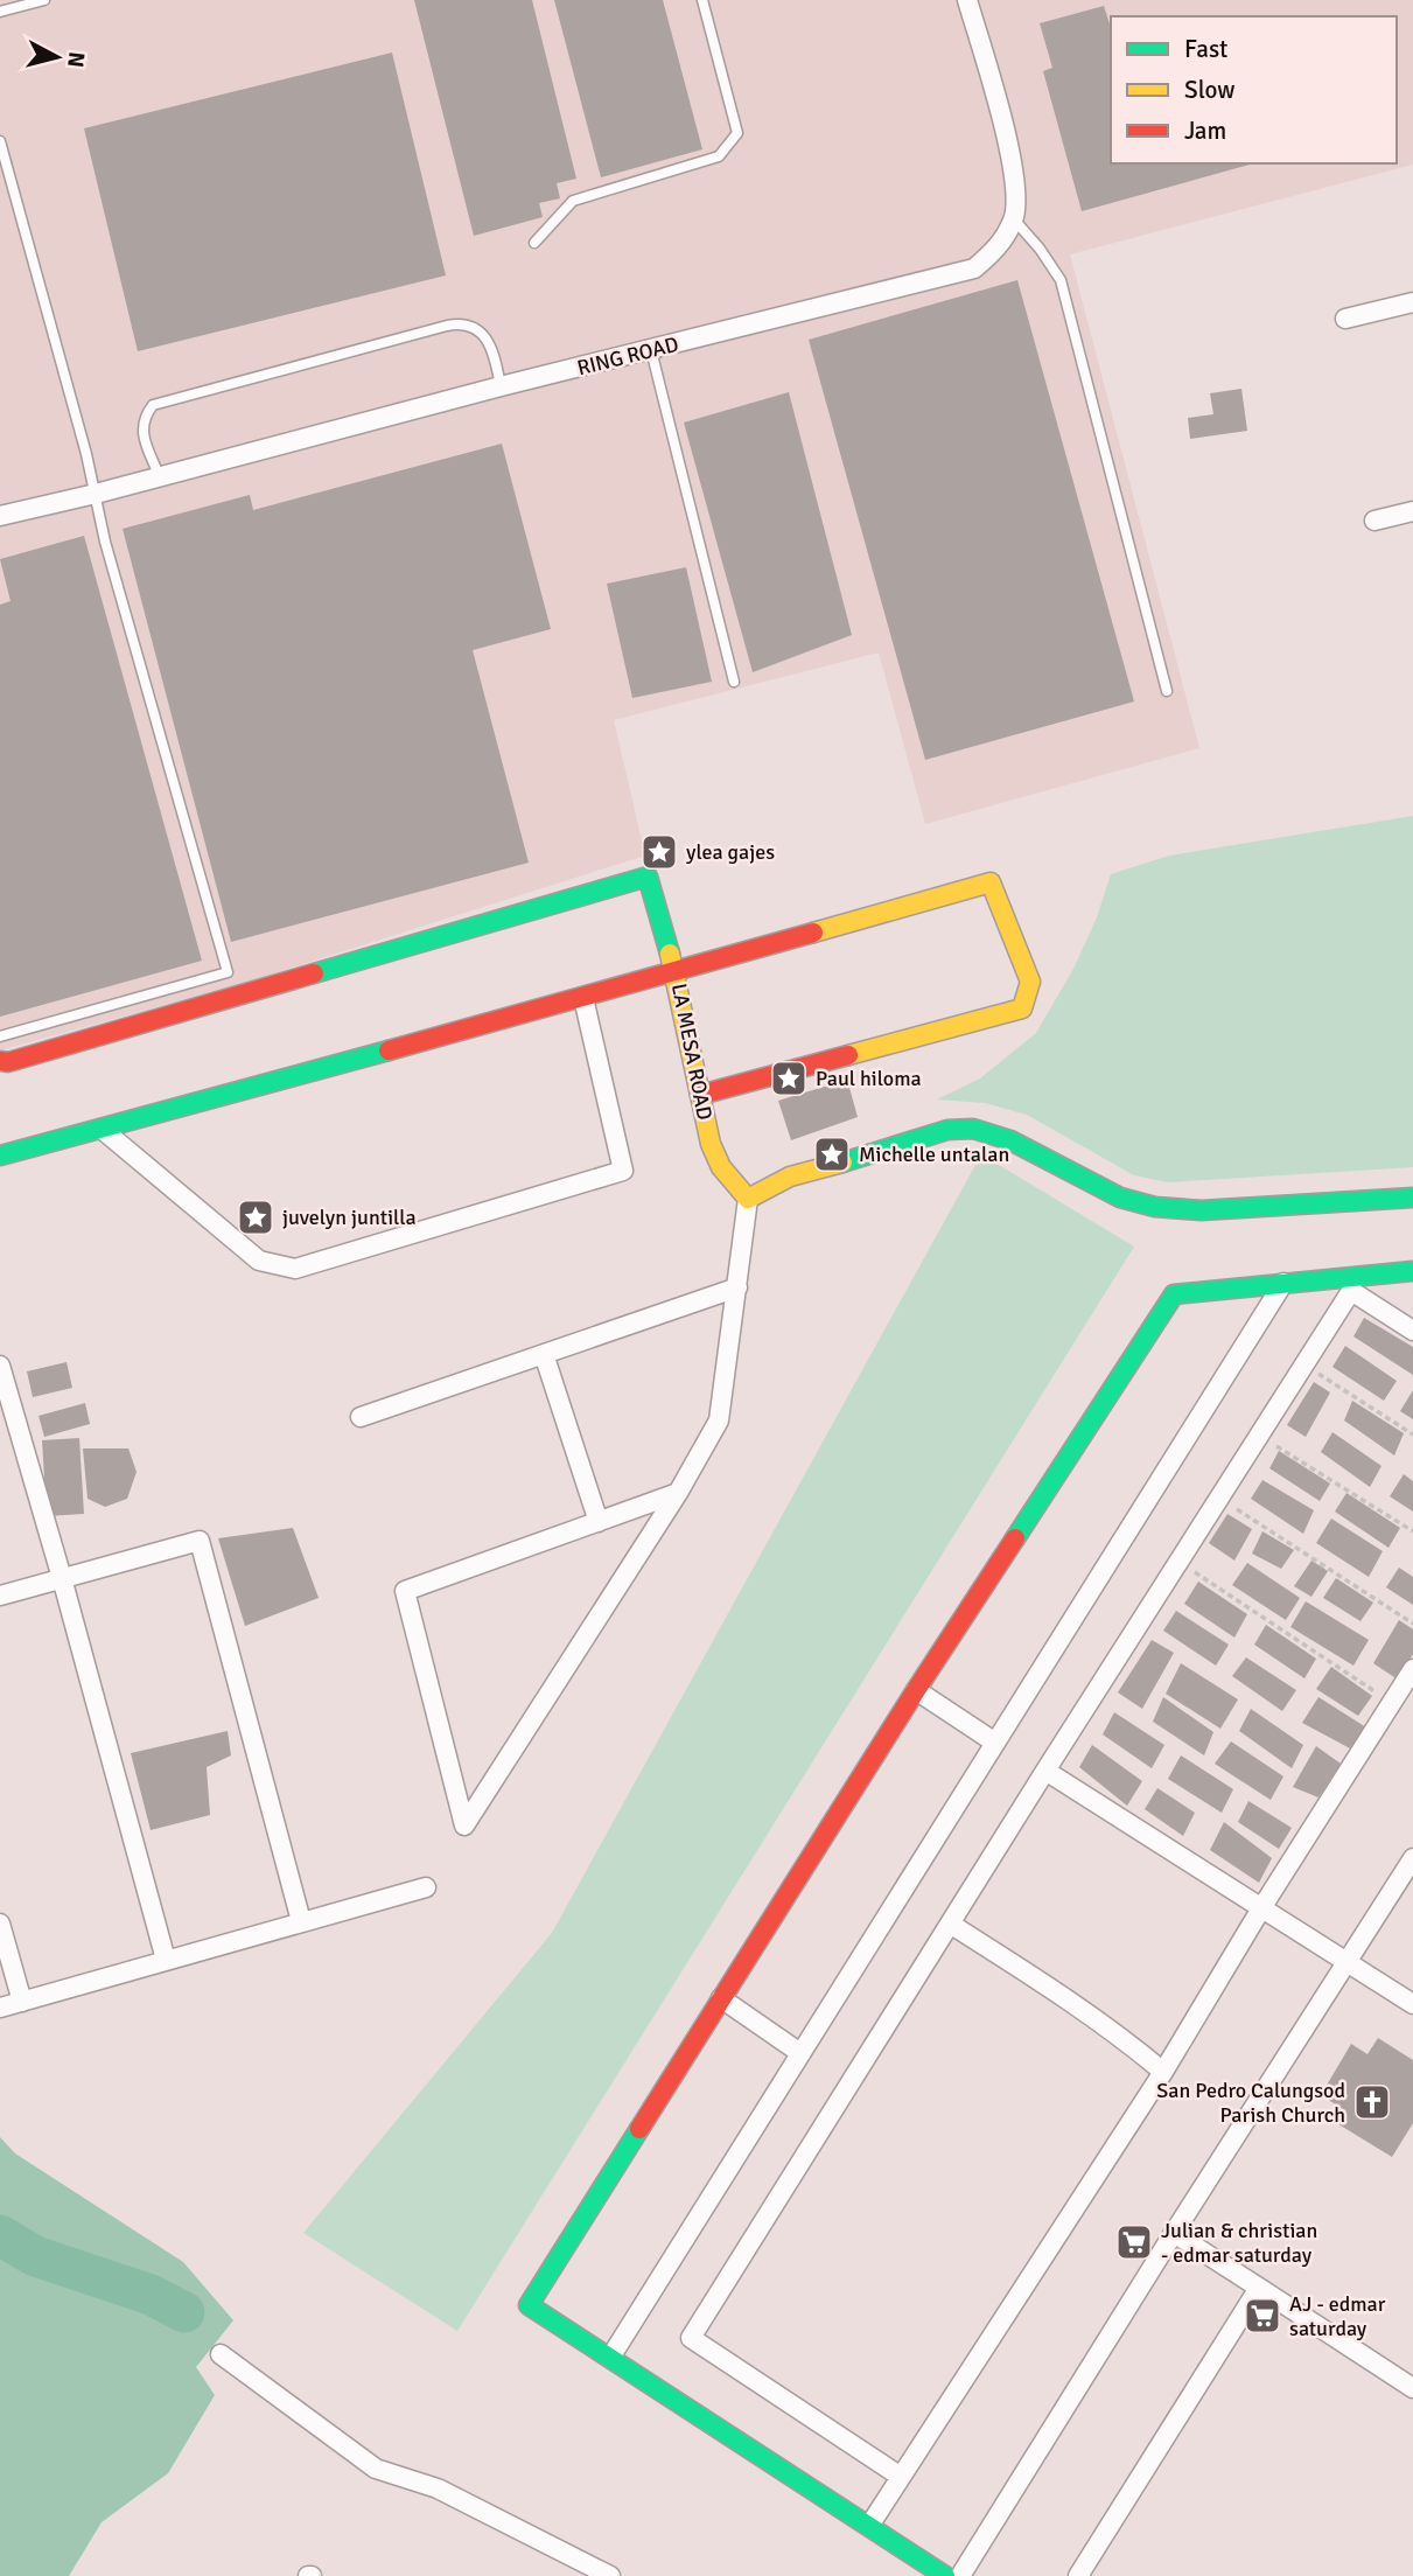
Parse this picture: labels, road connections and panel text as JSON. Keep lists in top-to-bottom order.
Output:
{
  "streets": {
    "street": ["RING ROAD", "LA MESA ROAD"]
  },
  "places": {
    "place": [
      "ylea gajes",
      "Paul hiloma",
      "Michelle untalan",
      "juvelyn juntilla"
    ],
    "church": ["San Pedro Calungsod Parish Church"],
    "supermarket": ["Julian & christian - edmar saturday", "AJ - edmar saturday"]
  },
  "legend": ["Fast", "Slow", "Jam"],
  "north": "right"
}
